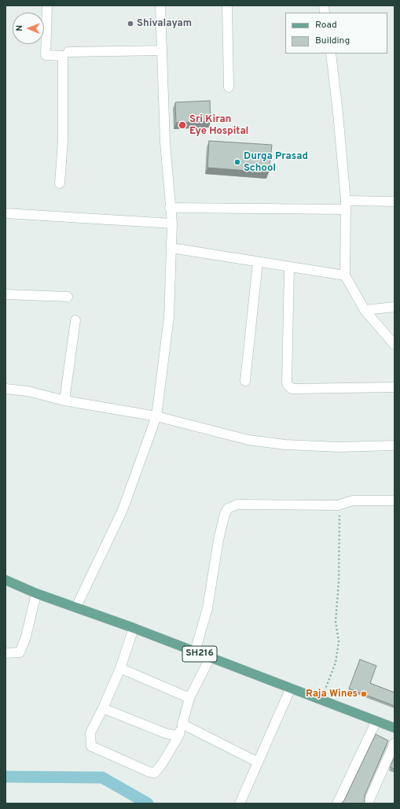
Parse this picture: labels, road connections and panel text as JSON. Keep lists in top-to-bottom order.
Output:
{
  "streets": {
    "main road": ["SH216"]
  },
  "places": [
    "Shivalayam",
    "Sri Kiran Eye Hospital",
    "Durga Prasad School",
    "Raja Wines"
  ],
  "legend": ["Road", "Building"],
  "north": "left"
}
